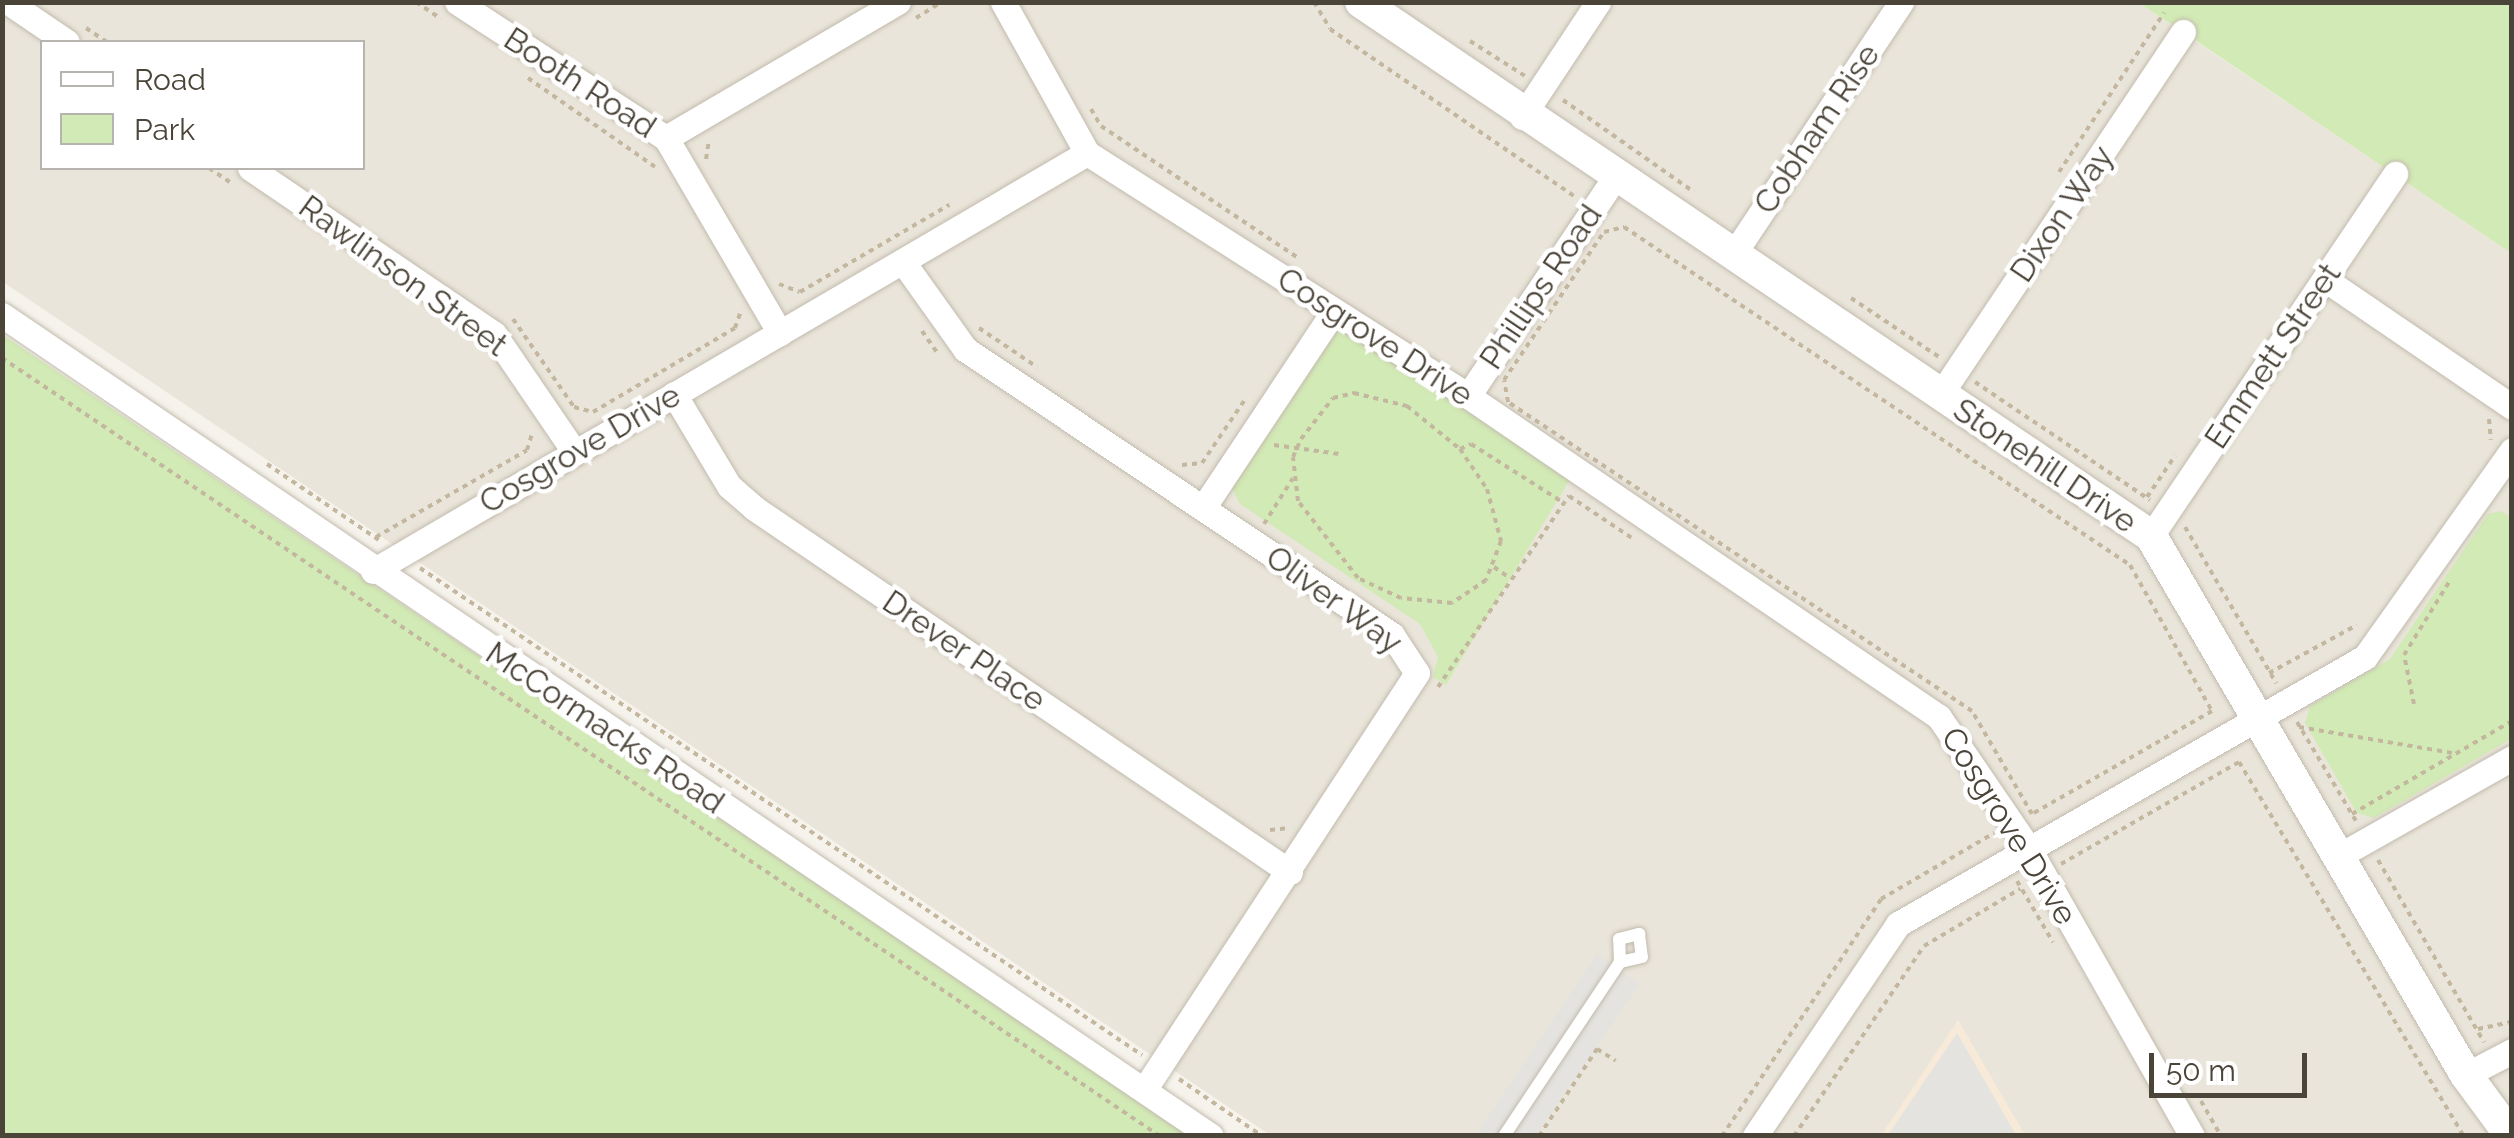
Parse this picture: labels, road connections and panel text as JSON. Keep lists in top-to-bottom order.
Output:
{
  "streets": {
    "street": [
      "Booth Road",
      "Cobham Rise",
      "Dixon Way",
      "Rawlinson Street",
      "Phillips Road",
      "Cosgrove Drive",
      "Emmett Street",
      "Stonehill Drive",
      "Oliver Way",
      "Drever Place",
      "McCormacks Road"
    ]
  },
  "crossings": [
    ["Booth Road", "Cosgrove Drive"],
    ["Cobham Rise", "Stonehill Drive"],
    ["Dixon Way", "Stonehill Drive"],
    ["Rawlinson Street", "Cosgrove Drive"],
    ["Phillips Road", "Cosgrove Drive"],
    ["Phillips Road", "Stonehill Drive"],
    ["Cosgrove Drive", "Oliver Way"],
    ["Cosgrove Drive", "Drever Place"],
    ["Cosgrove Drive", "McCormacks Road"],
    ["Emmett Street", "Stonehill Drive"],
    ["Oliver Way", "Drever Place"],
    ["Oliver Way", "McCormacks Road"]
  ],
  "legend": ["Road", "Park"],
  "scale_bar": "50 m"
}
